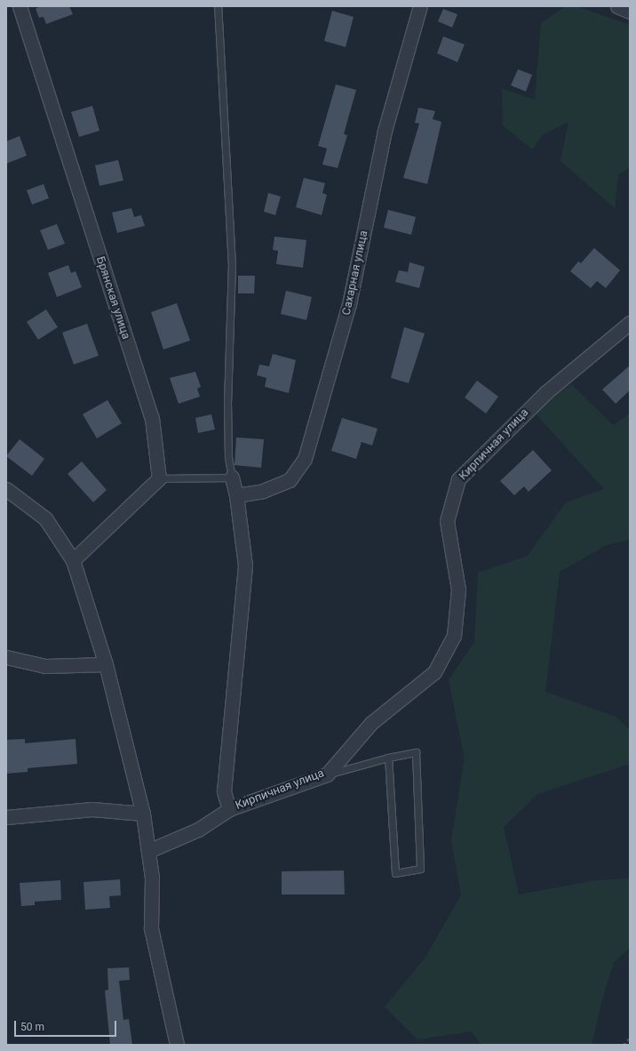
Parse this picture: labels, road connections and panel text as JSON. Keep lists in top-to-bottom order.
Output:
{
  "streets": {
    "street": ["Сахарная улица", "Брянская улица", "Кирпичная улица"]
  },
  "scale_bar": "50 m"
}
